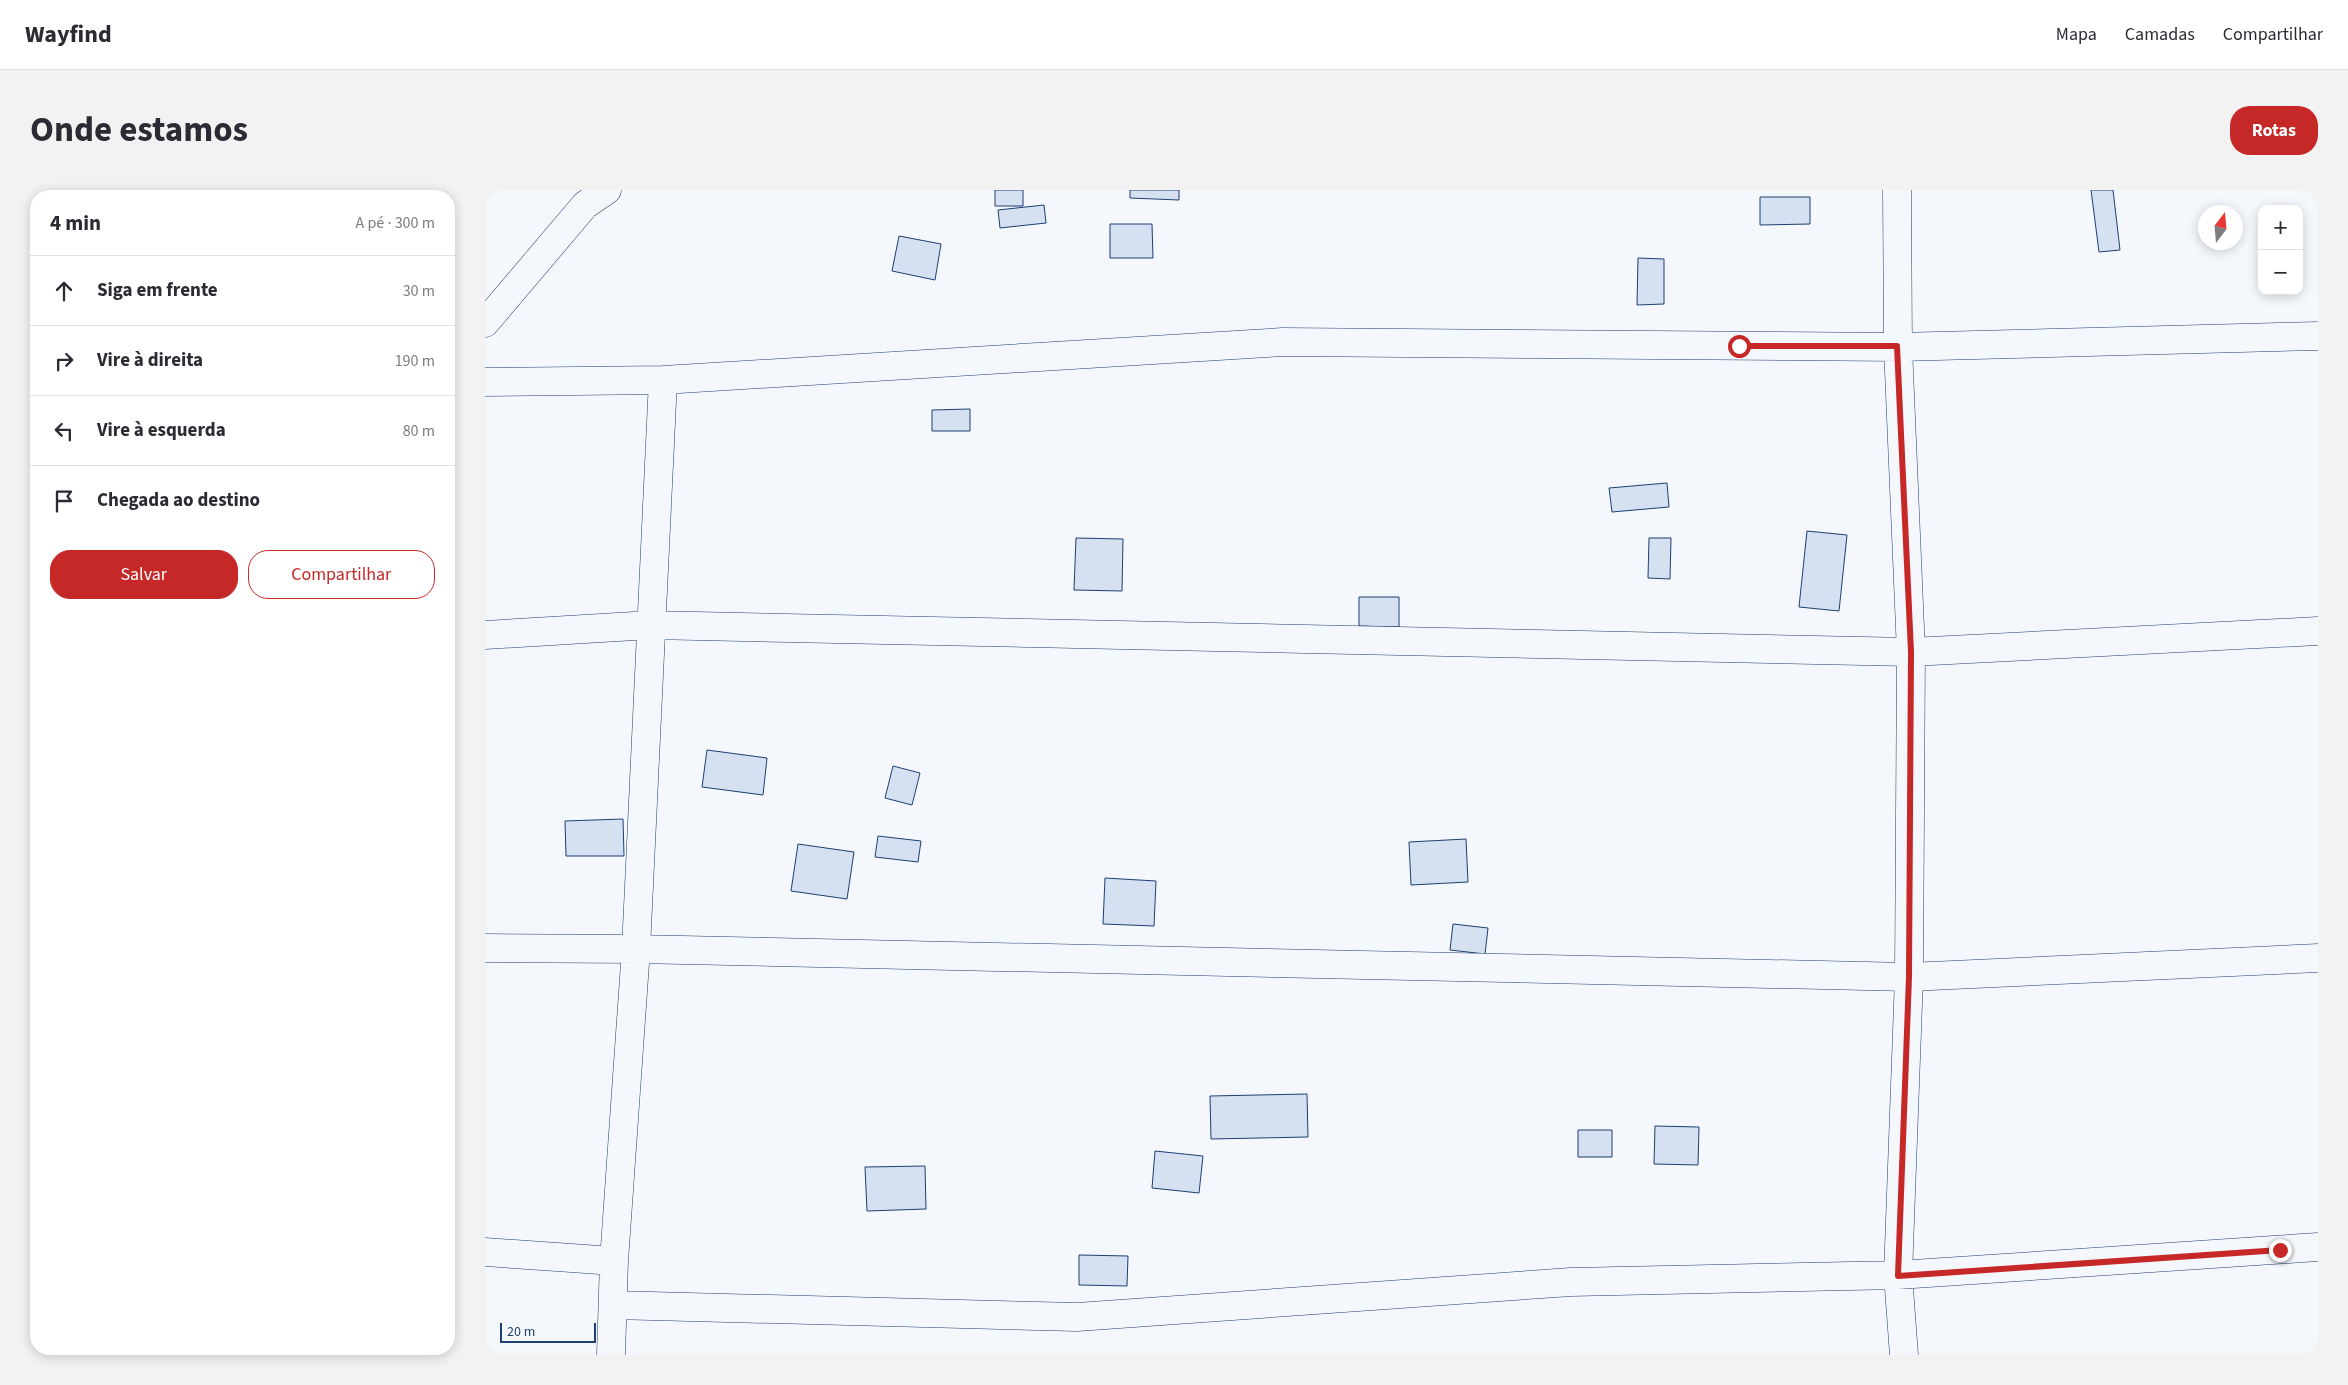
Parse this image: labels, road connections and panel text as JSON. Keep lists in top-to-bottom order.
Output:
{
  "scale_bar": "20 m",
  "north": "top",
  "page": {
    "header": "Wayfind",
    "nav": ["Mapa", "Camadas", "Compartilhar"],
    "title": "Onde estamos",
    "buttons": [
      "Rotas",
      ["Salvar", "Compartilhar"]
    ],
    "heading": ["4 min", "A pé · 300 m"],
    "map_buttons": ["+", "−"],
    "list": [
      ["Siga em frente", "30 m"],
      ["Vire à direita", "190 m"],
      ["Vire à esquerda", "80 m"],
      "Chegada ao destino"
    ],
    "scale": "20 m"
  }
}
